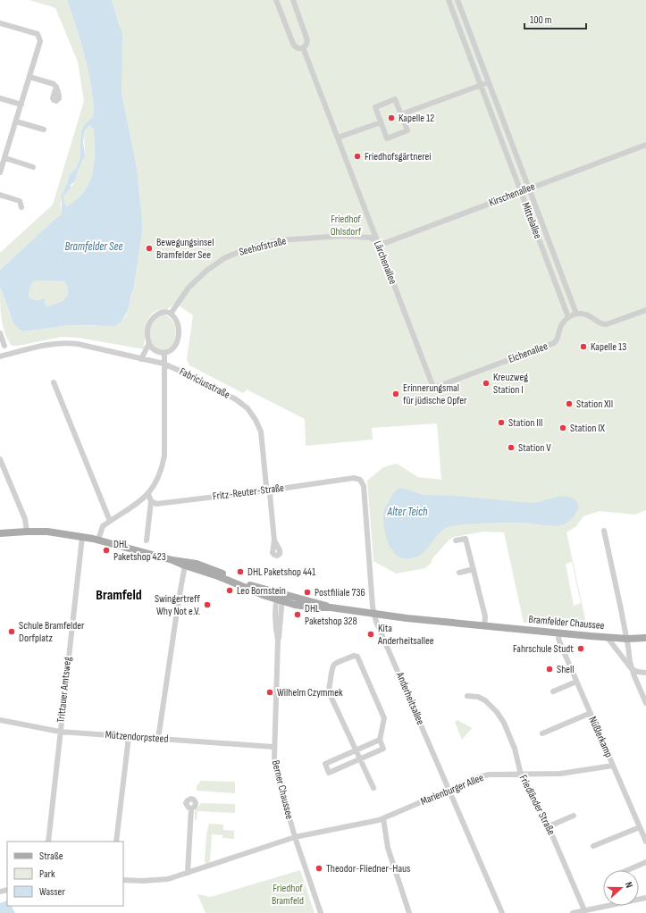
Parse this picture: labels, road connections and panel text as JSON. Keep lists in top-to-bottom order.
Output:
{
  "streets": {
    "main road": ["Bramfelder Chaussee"],
    "street": [
      "Kirschenallee",
      "Mittelallee",
      "Seehofstraße",
      "Lärchenallee",
      "Eichenallee",
      "Fabriciusstraße",
      "Fritz-Reuter-Straße",
      "Trittauer Amtsweg",
      "Anderheitsallee",
      "Mützendorpsteed",
      "Nüßlerkamp",
      "Berner Chaussee",
      "Marienburger Allee",
      "Friedländer Straße"
    ]
  },
  "crossings": [
    ["Kirschenallee", "Mittelallee"],
    ["Kirschenallee", "Seehofstraße"],
    ["Kirschenallee", "Lärchenallee"],
    ["Mittelallee", "Eichenallee"],
    ["Seehofstraße", "Lärchenallee"],
    ["Lärchenallee", "Eichenallee"],
    ["Fabriciusstraße", "Fritz-Reuter-Straße"],
    ["Fritz-Reuter-Straße", "Anderheitsallee"],
    ["Bramfelder Chaussee", "Trittauer Amtsweg"],
    ["Bramfelder Chaussee", "Anderheitsallee"],
    ["Bramfelder Chaussee", "Nüßlerkamp"],
    ["Bramfelder Chaussee", "Berner Chaussee"],
    ["Trittauer Amtsweg", "Mützendorpsteed"],
    ["Anderheitsallee", "Marienburger Allee"],
    ["Mützendorpsteed", "Berner Chaussee"],
    ["Nüßlerkamp", "Marienburger Allee"],
    ["Berner Chaussee", "Marienburger Allee"],
    ["Marienburger Allee", "Friedländer Straße"]
  ],
  "districts": ["Bramfeld"],
  "water": ["Bramfelder See", "Alter Teich"],
  "parks": ["Friedhof Ohlsdorf", "Friedhof Bramfeld"],
  "places": [
    "Kapelle 12",
    "Friedhofsgärtnerei",
    "Bewegungsinsel Bramfelder See",
    "Kapelle 13",
    "Kreuzweg Station I",
    "Erinnerungsmal für jüdische Opfer",
    "Station XII",
    "Station III",
    "Station IX",
    "Station V",
    "DHL Paketshop 423",
    "DHL Paketshop 441",
    "Leo Bornstein",
    "Postfiliale 736",
    "Swingertreff Why Not e.V.",
    "DHL Paketshop 328",
    "Schule Bramfelder Dorfplatz",
    "Kita Anderheitsallee",
    "Fahrschule Studt",
    "Shell",
    "Wilhelm Czymmek",
    "Theodor-Fliedner-Haus"
  ],
  "legend": ["Straße", "Park", "Wasser"],
  "scale_bar": "100 m",
  "north": "right"
}
